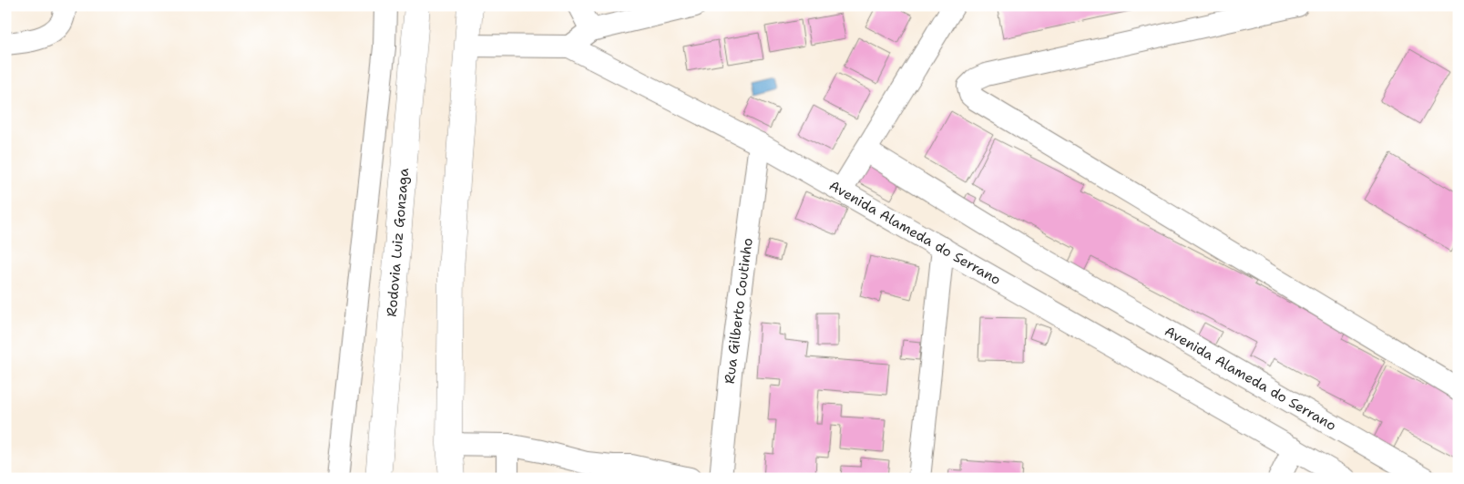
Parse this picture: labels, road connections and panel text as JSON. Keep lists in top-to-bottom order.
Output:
{
  "streets": {
    "highway": ["Rodovia Luiz Gonzaga"],
    "street": ["Avenida Alameda do Serrano", "Rua Gilberto Coutinho"]
  },
  "crossings": [
    ["Avenida Alameda do Serrano", "Rua Gilberto Coutinho"]
  ]
}
